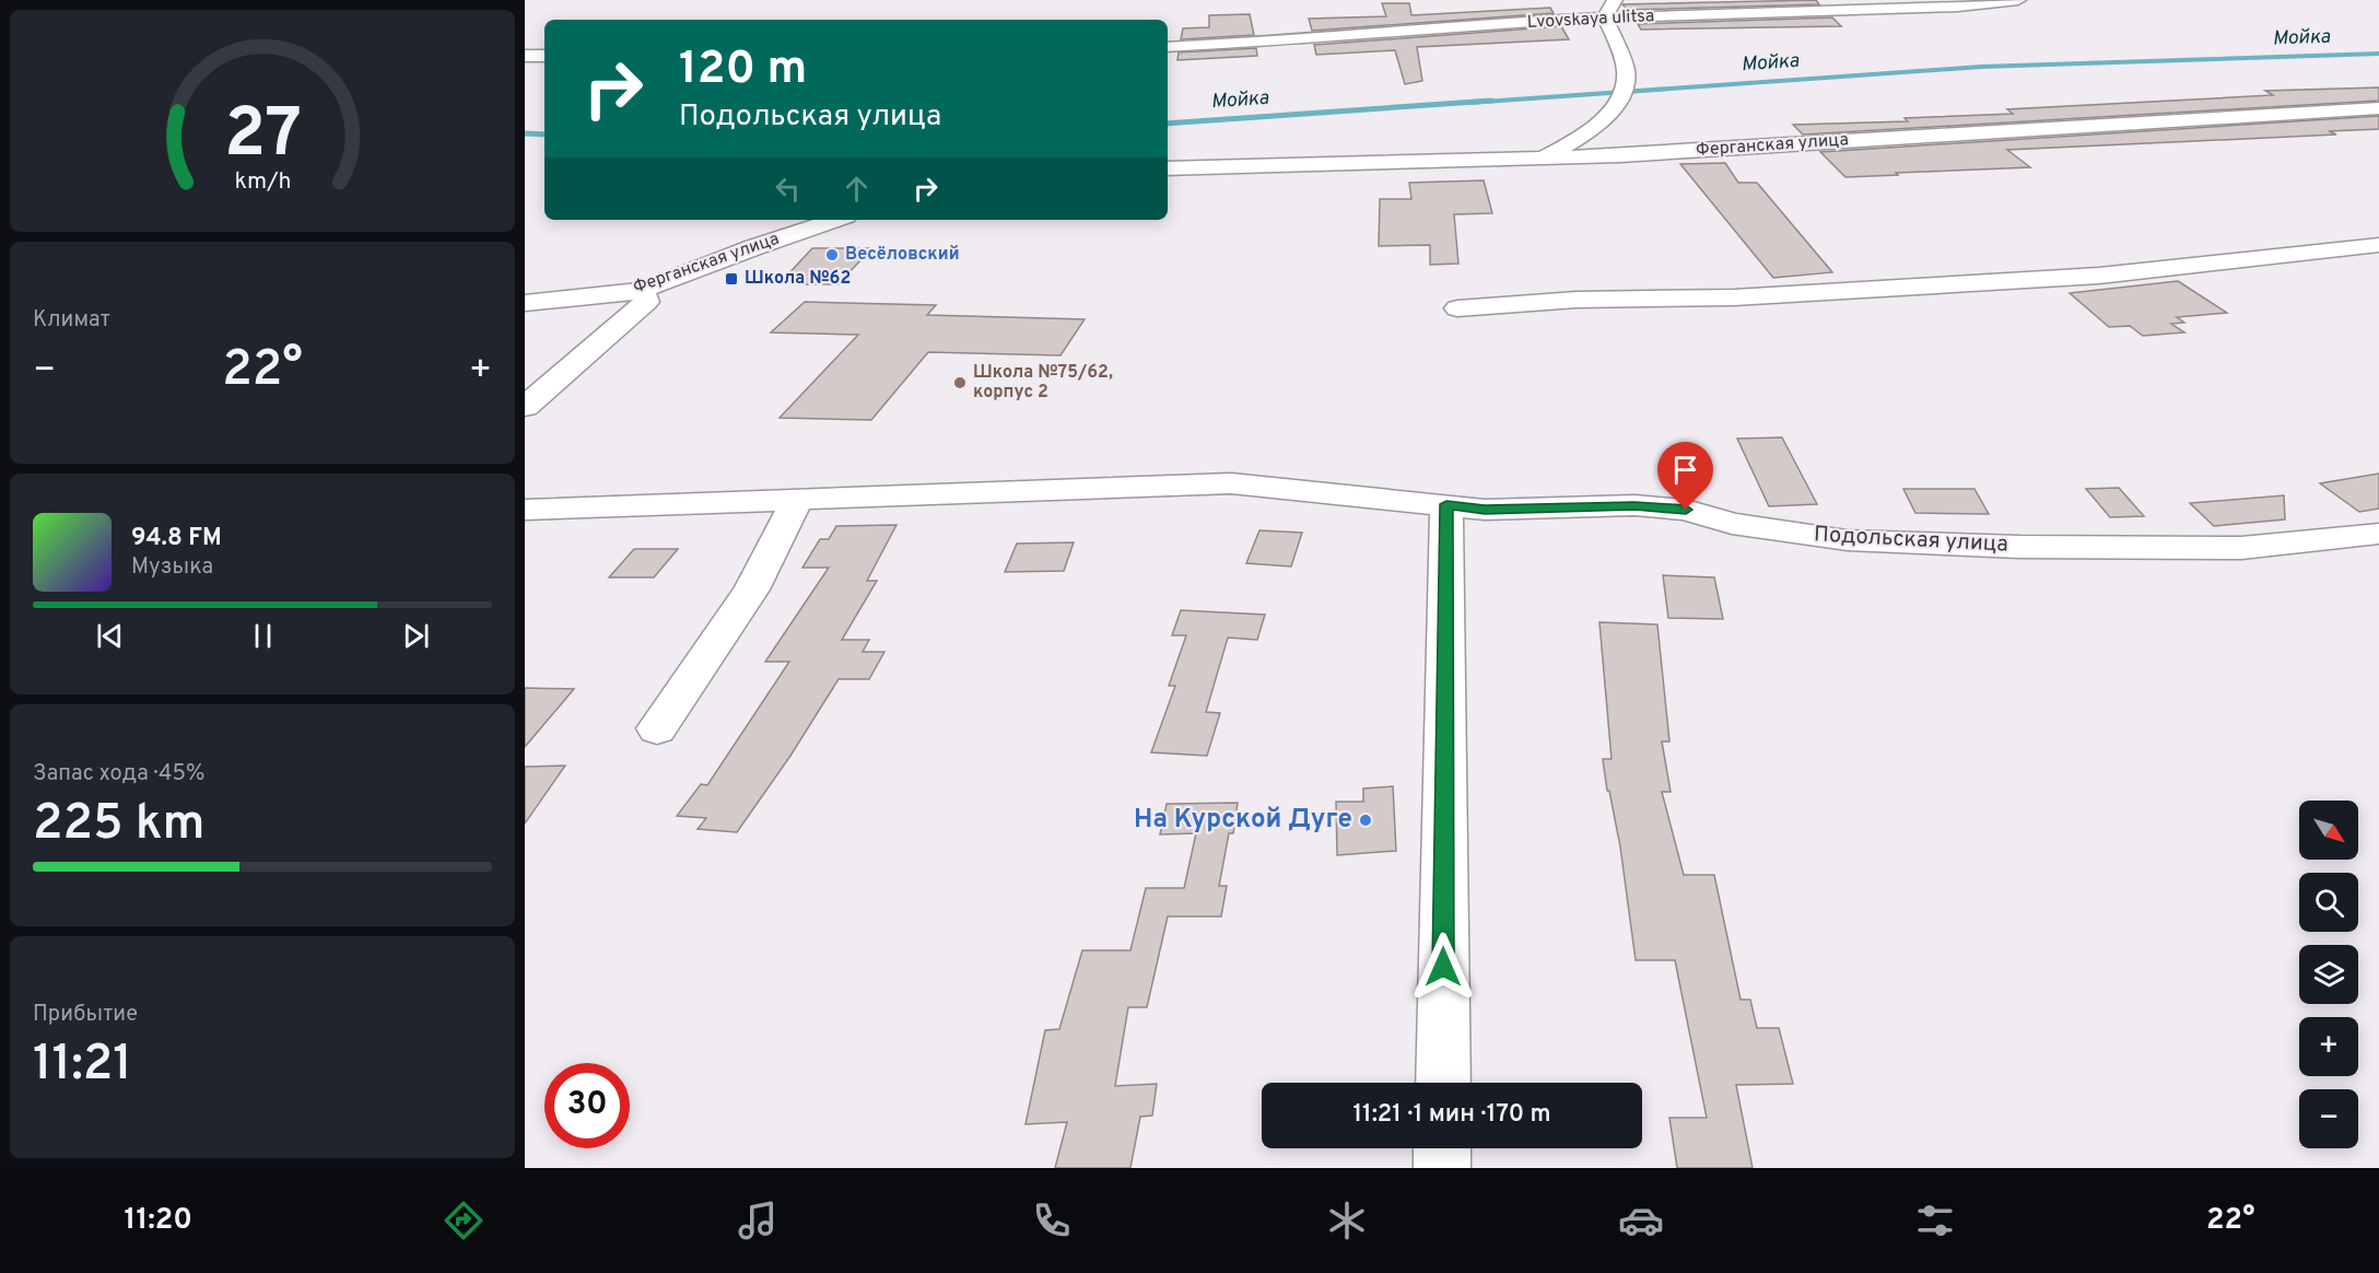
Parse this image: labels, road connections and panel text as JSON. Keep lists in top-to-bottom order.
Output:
{
  "streets": {
    "street": ["Lvovskaya ulitsa", "Ферганская улица", "Подольская улица"]
  },
  "water": ["Мойка"],
  "places": {
    "other": ["Весёловский", "Школа №75/62, корпус 2", "На Курской Дуге"],
    "transit": ["Школа №62"]
  },
  "north": "bottom right",
  "page": {
    "turn": ["120 m", "Подольская улица"],
    "tile": [
      "Климат",
      ["Запас хода · 45%", "225 km"],
      ["Прибытие", "11:21"]
    ],
    "heat": ["−", "22°", "+"],
    "song": ["94.8 FM", "Музыка"],
    "map_buttons": ["+", "−"],
    "limit": "30",
    "trip": "11:21 · 1 мин · 170 m",
    "tabs": ["11:20", "22°"],
    "gauge": ["27", "km/h"]
  }
}
